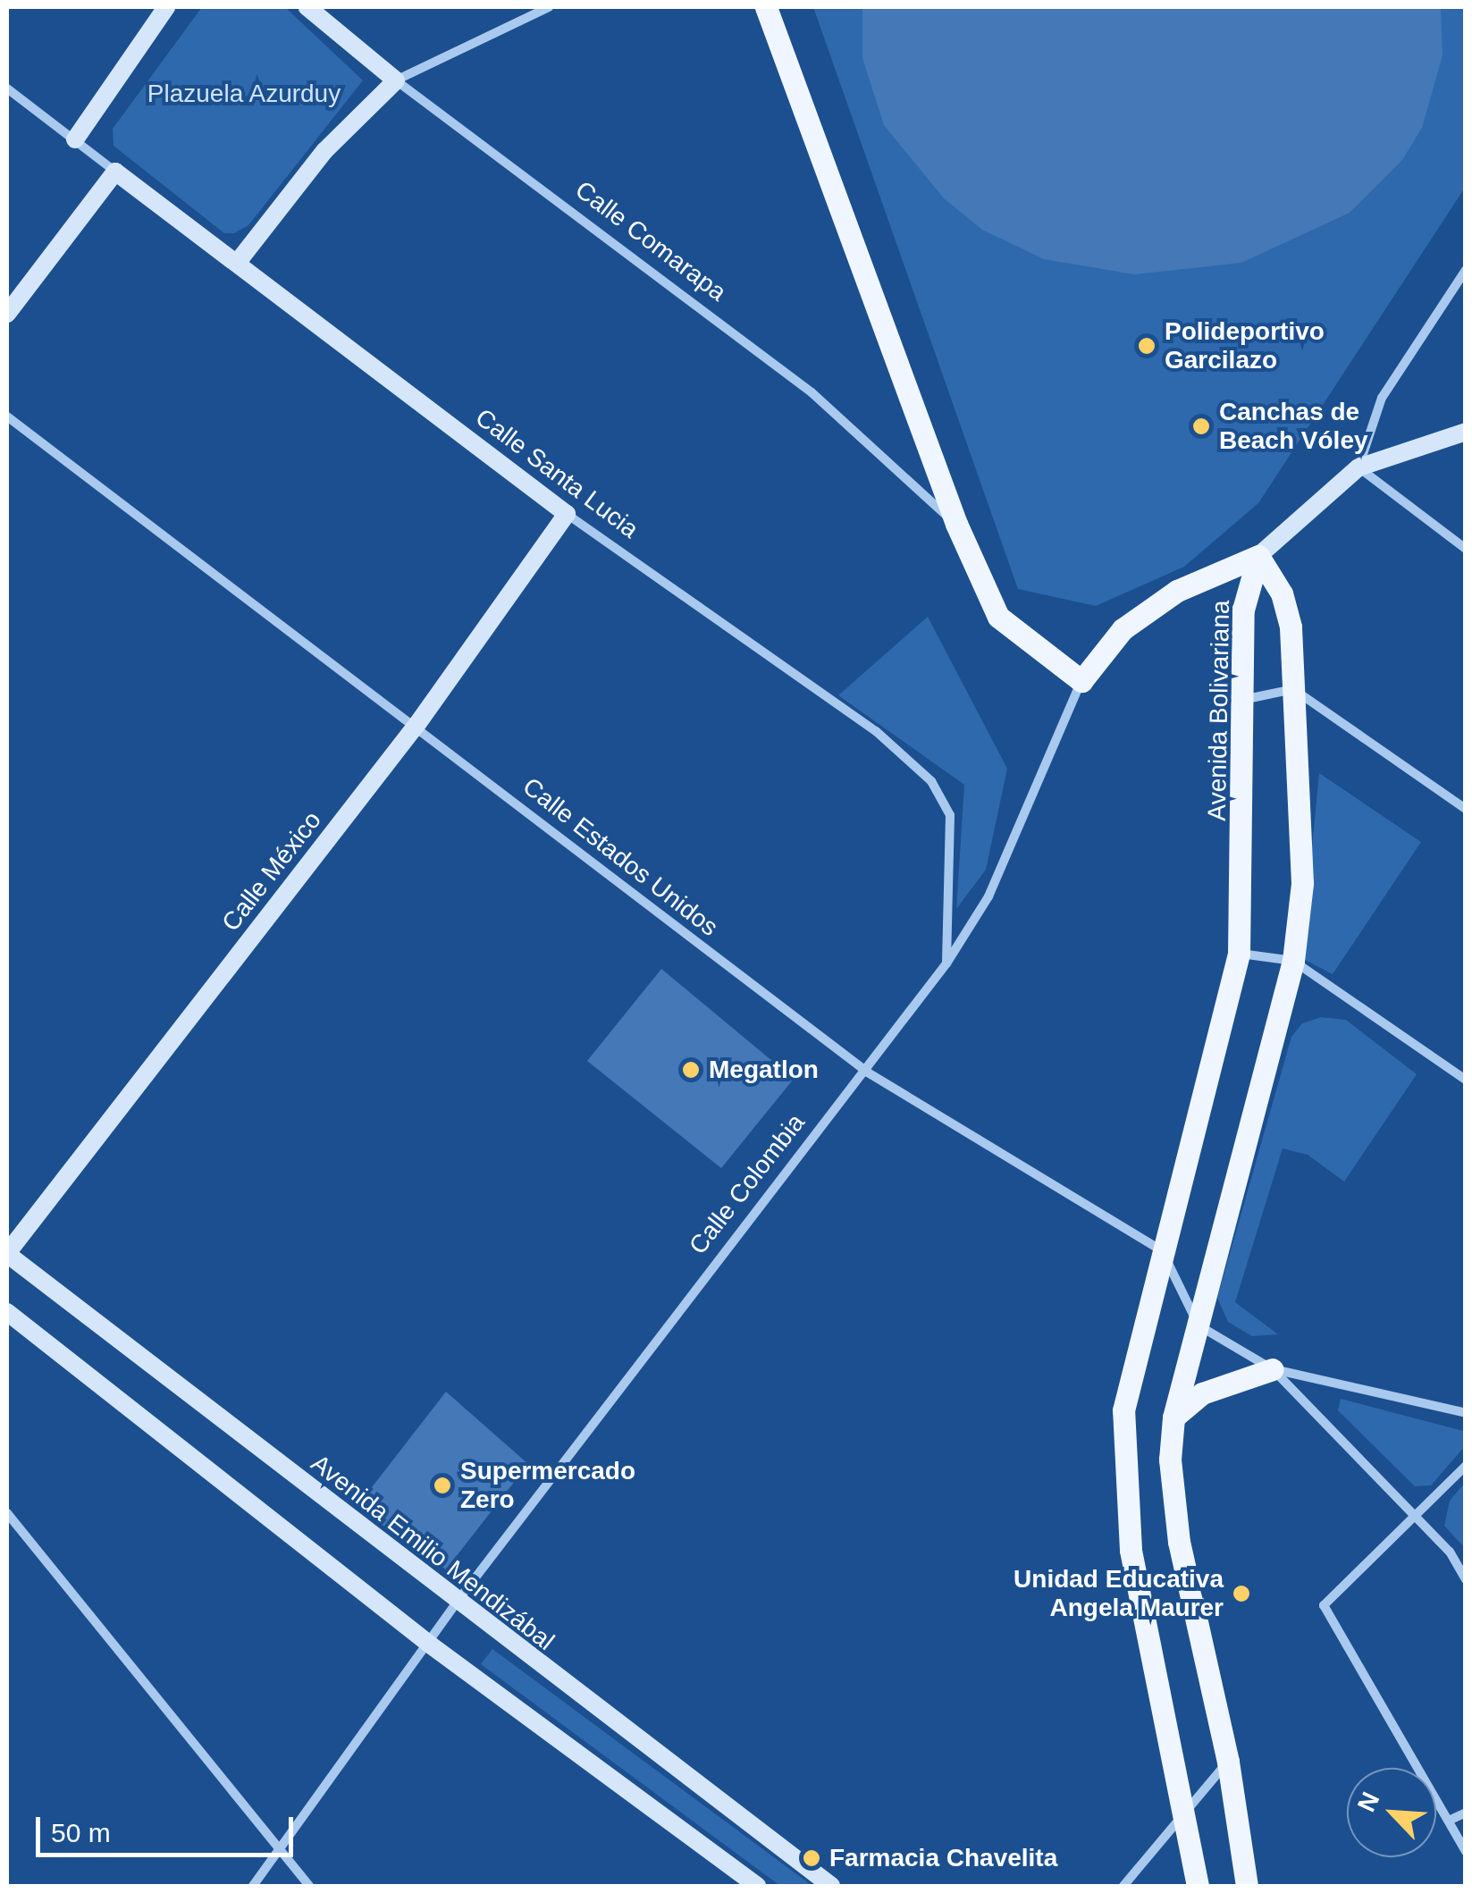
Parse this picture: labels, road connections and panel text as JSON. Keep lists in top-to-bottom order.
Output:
{
  "streets": {
    "main road": ["Avenida Bolivariana", "Calle Colombia"],
    "street": [
      "Calle Comarapa",
      "Calle Santa Lucia",
      "Calle Estados Unidos",
      "Calle México",
      "Avenida Emilio Mendizábal"
    ]
  },
  "crossings": [
    ["Calle Santa Lucia", "Calle México"],
    ["Calle Santa Lucia", "Calle Colombia"],
    ["Avenida Bolivariana", "Calle Estados Unidos"],
    ["Avenida Bolivariana", "Calle Colombia"],
    ["Calle Estados Unidos", "Calle México"],
    ["Calle Estados Unidos", "Calle Colombia"],
    ["Calle México", "Avenida Emilio Mendizábal"],
    ["Calle Colombia", "Avenida Emilio Mendizábal"]
  ],
  "parks": ["Plazuela Azurduy"],
  "places": [
    "Polideportivo Garcilazo",
    "Canchas de Beach Vóley",
    "Megatlon",
    "Supermercado Zero",
    "Unidad Educativa Angela Maurer",
    "Farmacia Chavelita"
  ],
  "scale_bar": "50 m",
  "north": "top left"
}
